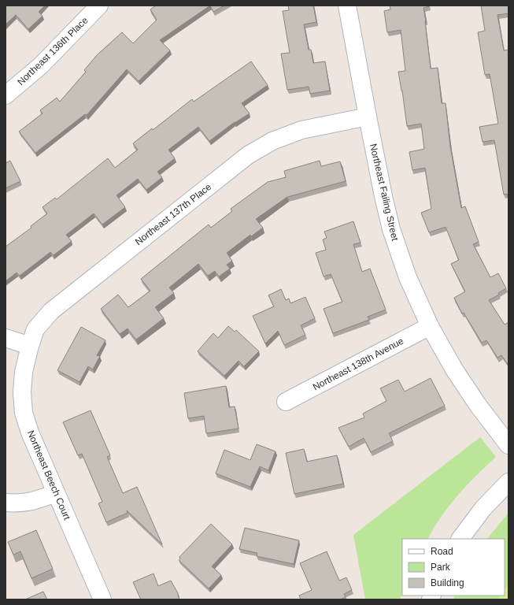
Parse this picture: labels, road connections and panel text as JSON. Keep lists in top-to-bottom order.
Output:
{
  "streets": {
    "street": [
      "Northeast 136th Place",
      "Northeast Failing Street",
      "Northeast 137th Place",
      "Northeast 138th Avenue",
      "Northeast Beech Court"
    ]
  },
  "crossings": [
    ["Northeast Failing Street", "Northeast 137th Place"],
    ["Northeast Failing Street", "Northeast 138th Avenue"],
    ["Northeast 137th Place", "Northeast Beech Court"]
  ],
  "legend": ["Road", "Park", "Building"]
}
